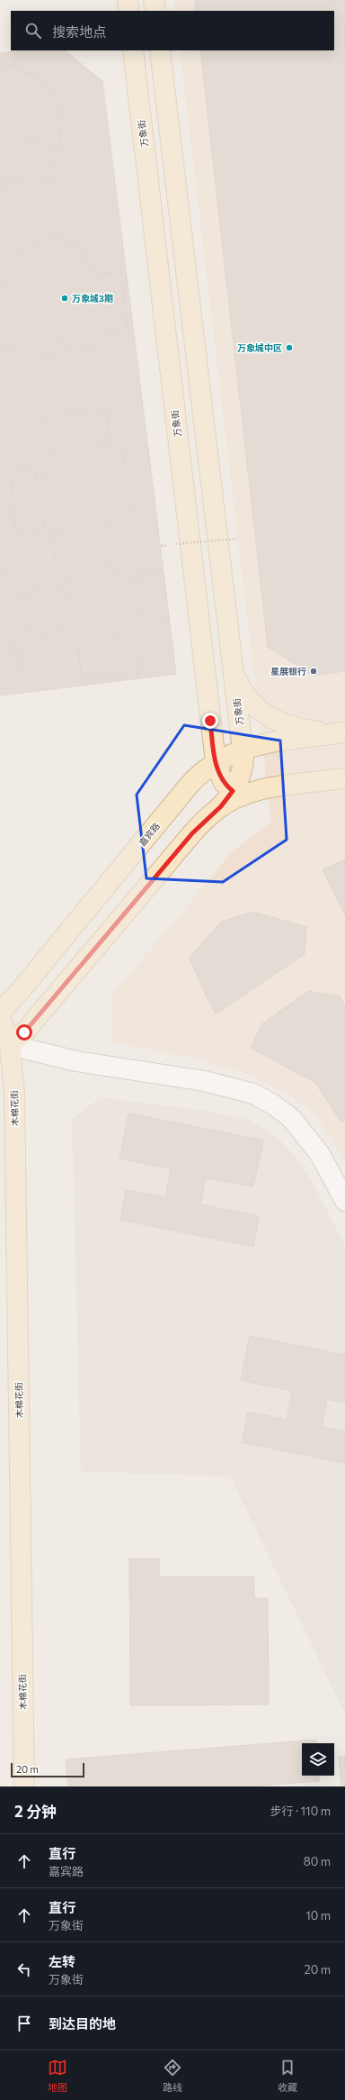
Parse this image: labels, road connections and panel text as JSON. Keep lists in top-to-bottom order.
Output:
{
  "streets": {
    "street": ["万象街", "嘉宾路", "木棉花街"]
  },
  "crossings": [
    ["万象街", "嘉宾路"],
    ["万象街", "木棉花街"]
  ],
  "places": ["万象城3期", "万象城中区", "星展银行"],
  "scale_bar": "20 m",
  "page": {
    "search": "搜索地点",
    "scale": "20 m",
    "heading": ["2 分钟", "步行 · 110 m"],
    "list": [
      ["直行", "嘉宾路", "80 m"],
      ["直行", "万象街", "10 m"],
      ["左转", "万象街", "20 m"],
      "到达目的地"
    ],
    "nav": ["地图", "路线", "收藏"]
  }
}
